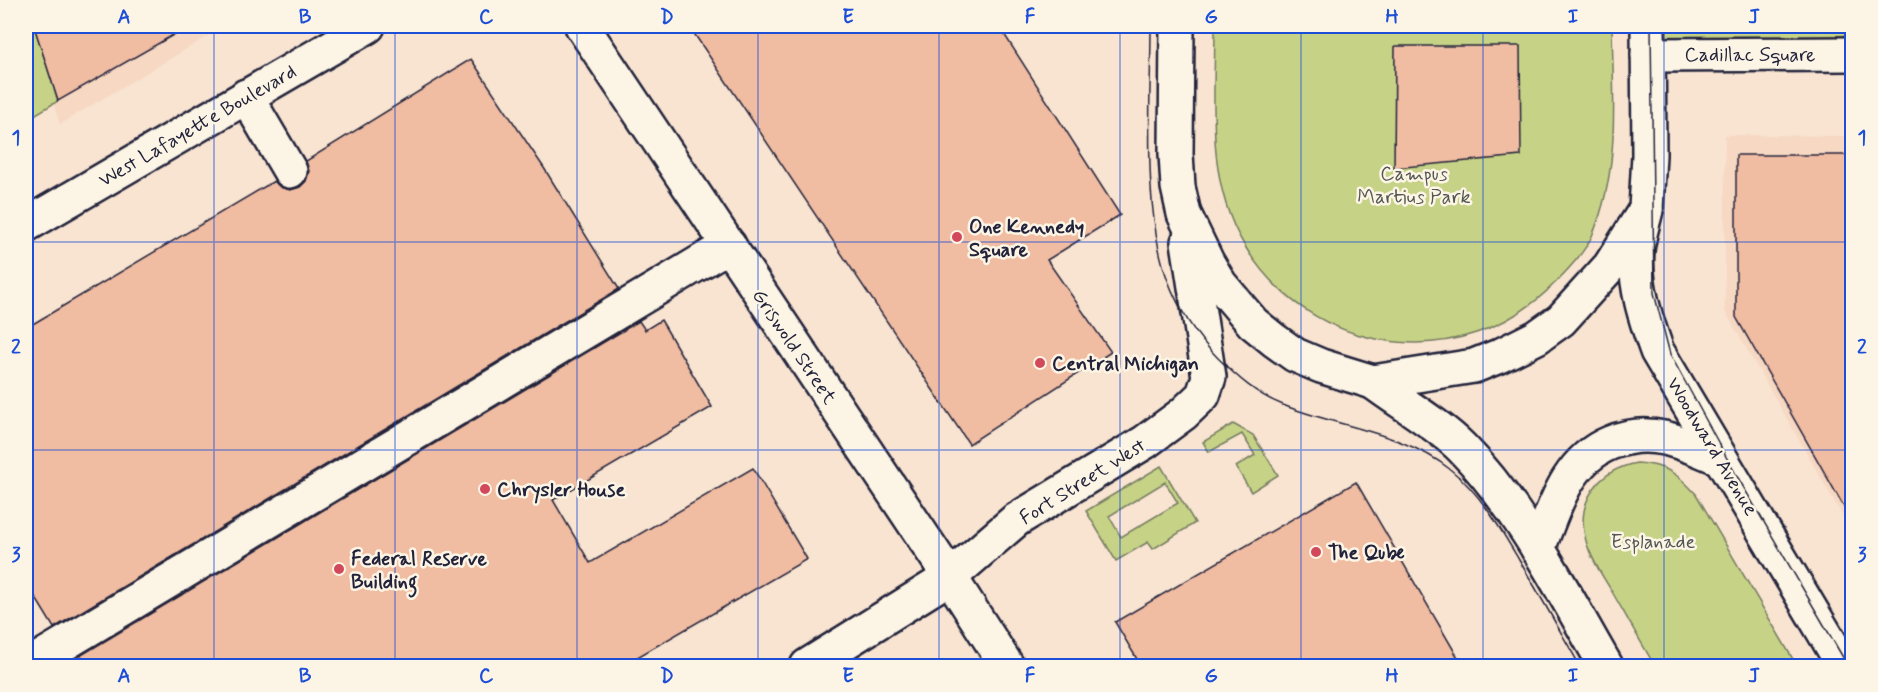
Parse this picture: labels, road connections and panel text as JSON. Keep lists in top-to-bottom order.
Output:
{
  "streets": {
    "street": [
      "Cadillac Square",
      "West Lafayette Boulevard",
      "Griswold Street",
      "Woodward Avenue",
      "Fort Street West"
    ]
  },
  "crossings": [
    ["Cadillac Square", "Woodward Avenue"],
    ["Griswold Street", "Fort Street West"],
    ["Woodward Avenue", "Fort Street West"]
  ],
  "parks": ["Campus Martius Park", "Esplanade"],
  "places": [
    "One Kennedy Square",
    "Central Michigan",
    "Chrysler House",
    "The Qube",
    "Federal Reserve Building"
  ],
  "grid": {
    "columns": [
      "A",
      "B",
      "C",
      "D",
      "E",
      "F",
      "G",
      "H",
      "I",
      "J"
    ],
    "rows": ["1", "2", "3"]
  }
}
